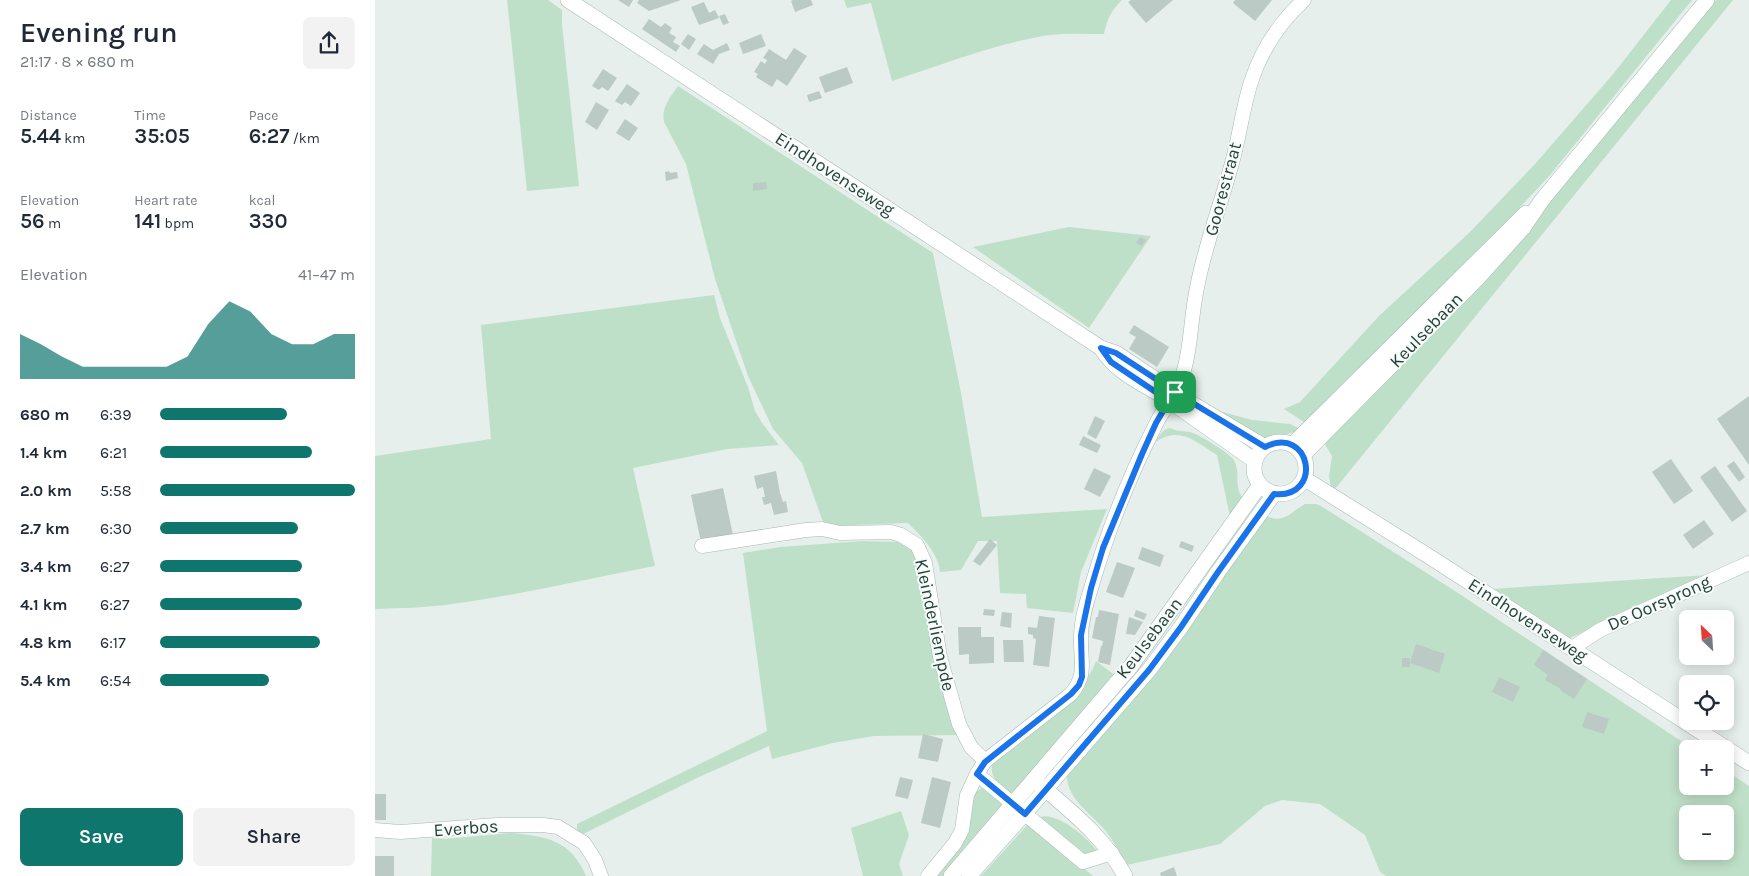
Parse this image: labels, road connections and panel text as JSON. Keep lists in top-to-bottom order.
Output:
{
  "streets": {
    "main road": ["Eindhovenseweg", "Keulsebaan"],
    "street": [
      "Goorestraat",
      "De Oorsprong",
      "Kleinderliempde",
      "Everbos"
    ]
  },
  "crossings": [
    ["Eindhovenseweg", "Goorestraat"],
    ["Eindhovenseweg", "Keulsebaan"],
    ["Eindhovenseweg", "De Oorsprong"]
  ],
  "north": "top left",
  "page": {
    "heading": ["Evening run", "21:17 · 8 × 680 m"],
    "stats": [
      ["Distance", "5.44 km"],
      ["Time", "35:05"],
      ["Pace", "6:27 /km"],
      ["Elevation", "56 m"],
      ["Heart rate", "141 bpm"],
      ["kcal", "330"]
    ],
    "chart": ["Elevation", "41–47 m"],
    "list": [
      {
        "name": "680 m",
        "note": "6:39"
      },
      {
        "name": "1.4 km",
        "note": "6:21"
      },
      {
        "name": "2.0 km",
        "note": "5:58"
      },
      {
        "name": "2.7 km",
        "note": "6:30"
      },
      {
        "name": "3.4 km",
        "note": "6:27"
      },
      {
        "name": "4.1 km",
        "note": "6:27"
      },
      {
        "name": "4.8 km",
        "note": "6:17"
      },
      {
        "name": "5.4 km",
        "note": "6:54"
      }
    ],
    "map_buttons": ["+", "−"],
    "buttons": ["Save", "Share"]
  }
}
